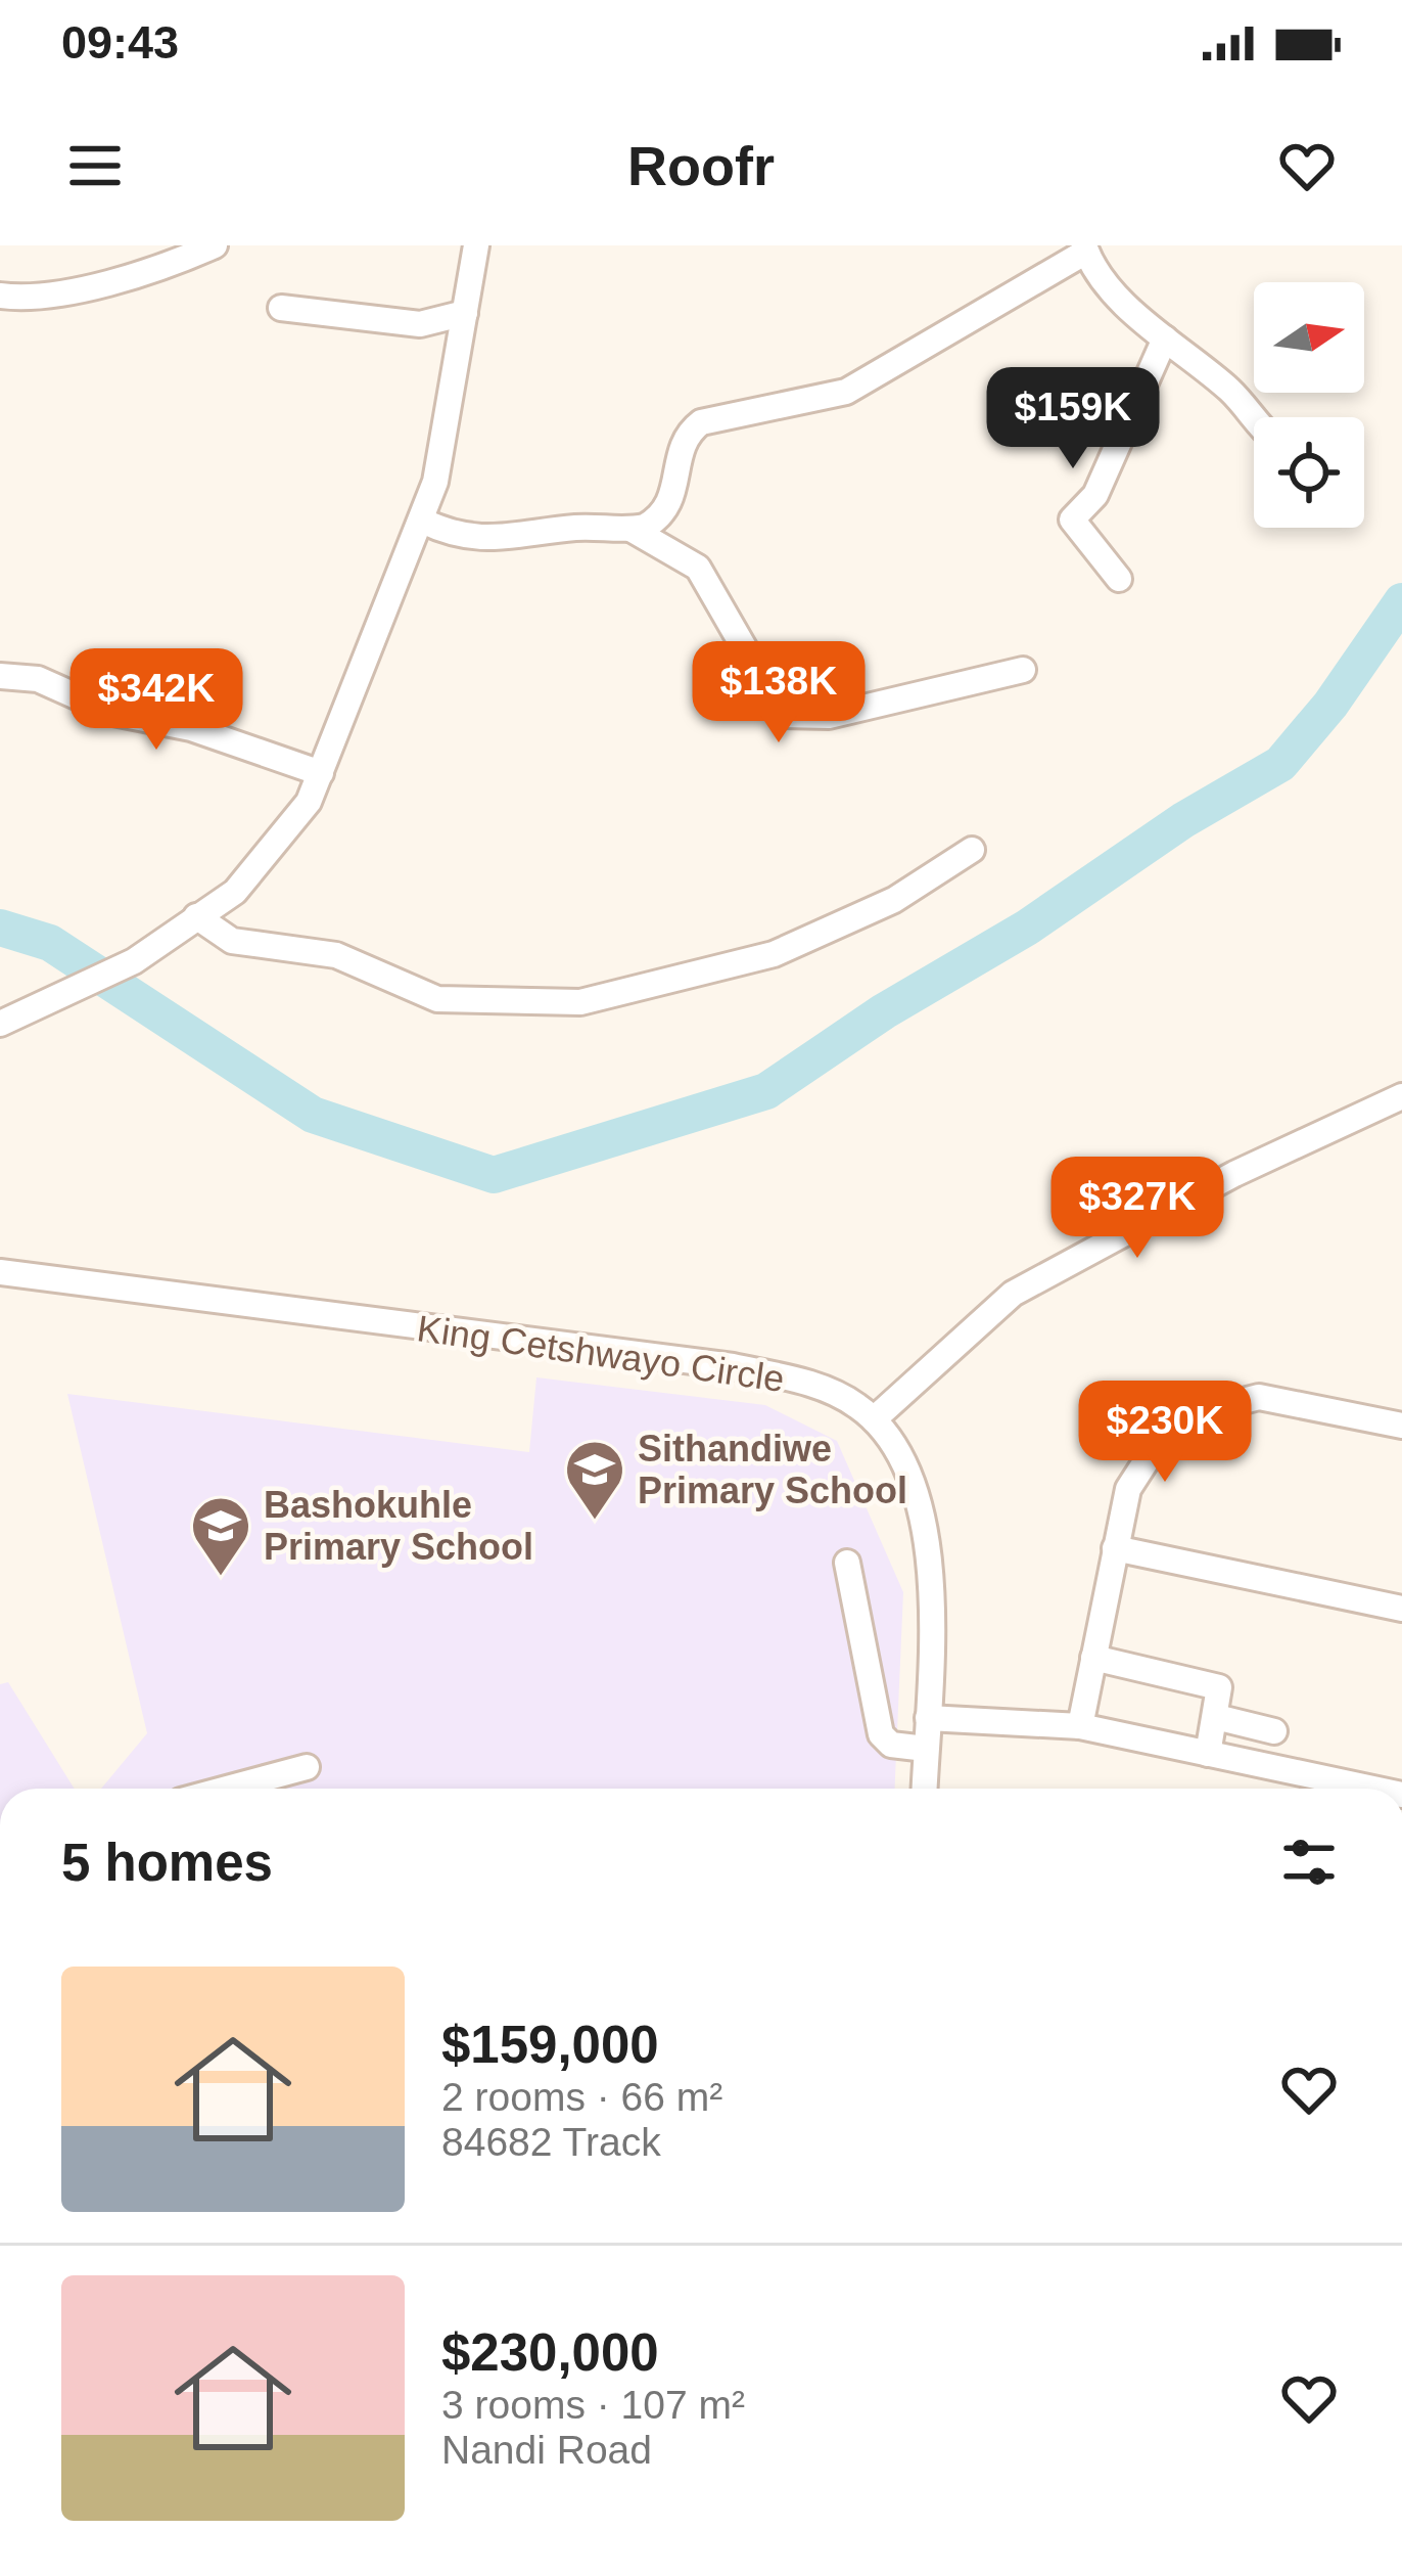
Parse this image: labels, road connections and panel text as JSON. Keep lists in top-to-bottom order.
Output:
{
  "streets": {
    "street": ["King Cetshwayo Circle"]
  },
  "places": {
    "school or university": ["Sithandiwe Primary School", "Bashokuhle Primary School"]
  },
  "north": "right",
  "page": {
    "status": "09:43",
    "header": "Roofr",
    "price": [
      "$159K",
      "$138K",
      "$342K",
      "$327K",
      "$230K"
    ],
    "heading": "5 homes",
    "list": [
      {
        "name": "$159,000",
        "note": "2 rooms · 66 m² · 84682 Track"
      },
      {
        "name": "$230,000",
        "note": "3 rooms · 107 m² · Nandi Road"
      }
    ]
  }
}
